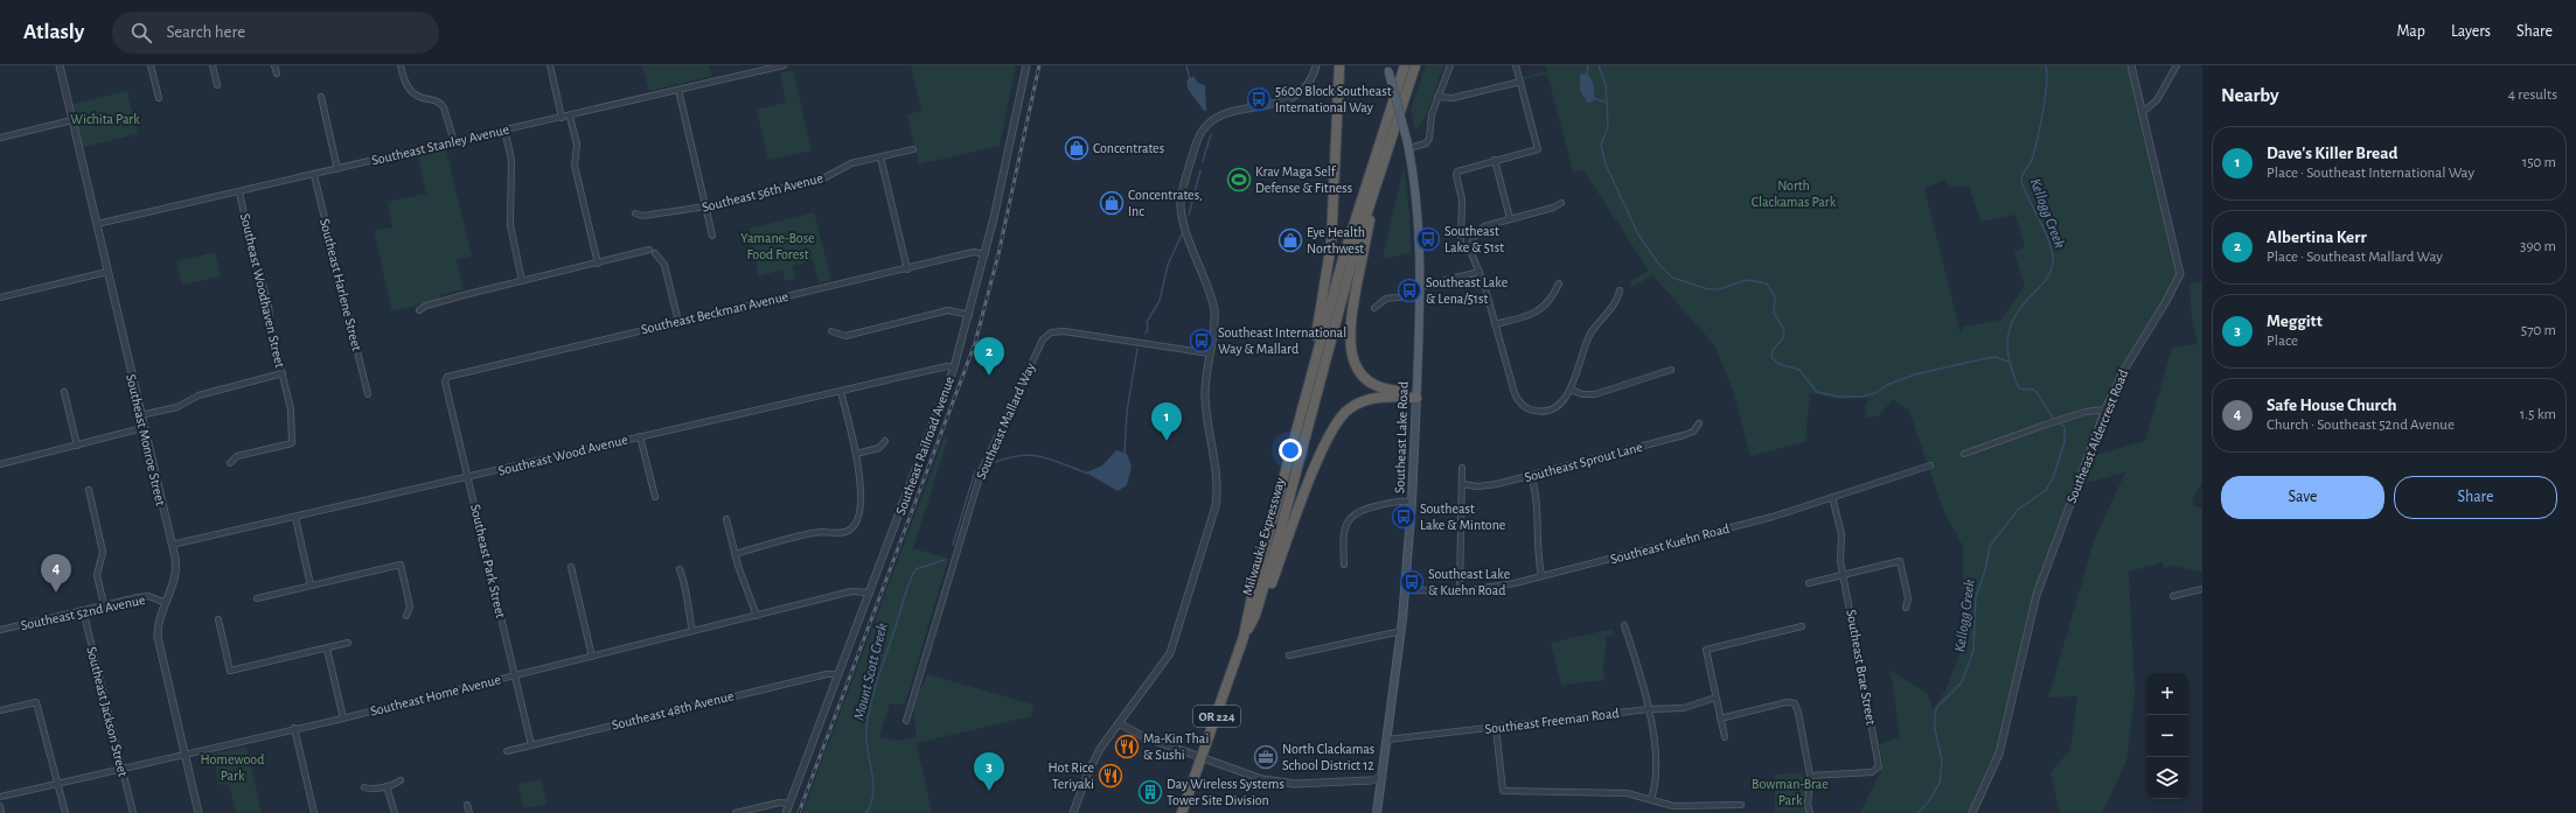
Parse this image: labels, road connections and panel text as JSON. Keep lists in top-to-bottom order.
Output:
{
  "streets": {
    "highway": ["Milwaukie Expressway", "OR 224"],
    "main road": ["Southeast Lake Road"],
    "street": [
      "Southeast Stanley Avenue",
      "Southeast 56th Avenue",
      "Southeast Harlene Street",
      "Southeast Woodhaven Street",
      "Southeast Beckman Avenue",
      "Southeast Mallard Way",
      "Southeast Aldercrest Road",
      "Southeast Monroe Street",
      "Southeast Railroad Avenue",
      "Southeast Wood Avenue",
      "Southeast Sprout Lane",
      "Southeast Kuehn Road",
      "Southeast Park Street",
      "Southeast 52nd Avenue",
      "Southeast Brae Street",
      "Southeast Home Avenue",
      "Southeast 48th Avenue",
      "Southeast Jackson Street",
      "Southeast Freeman Road"
    ]
  },
  "crossings": [
    ["Southeast Stanley Avenue", "Southeast Harlene Street"],
    ["Southeast Stanley Avenue", "Southeast Woodhaven Street"],
    ["Southeast Stanley Avenue", "Southeast Monroe Street"],
    ["Southeast Beckman Avenue", "Southeast Railroad Avenue"],
    ["Southeast Beckman Avenue", "Southeast Park Street"],
    ["Southeast Lake Road", "Southeast Kuehn Road"],
    ["Southeast Lake Road", "Southeast Freeman Road"],
    ["Southeast Monroe Street", "Southeast Wood Avenue"],
    ["Southeast Monroe Street", "Southeast 52nd Avenue"],
    ["Southeast Monroe Street", "Southeast Home Avenue"],
    ["Southeast Railroad Avenue", "Southeast Wood Avenue"],
    ["Southeast Railroad Avenue", "Southeast Home Avenue"],
    ["Southeast Railroad Avenue", "Southeast 48th Avenue"],
    ["Southeast Wood Avenue", "Southeast Park Street"],
    ["Southeast Kuehn Road", "Southeast Brae Street"],
    ["Southeast Park Street", "Southeast Home Avenue"],
    ["Southeast Park Street", "Southeast 48th Avenue"],
    ["Southeast 52nd Avenue", "Southeast Jackson Street"],
    ["Southeast Home Avenue", "Southeast Jackson Street"]
  ],
  "water": ["Kellogg Creek", "Mount Scott Creek"],
  "parks": [
    "Wichita Park",
    "North Clackamas Park",
    "Yamane-Bose Food Forest",
    "Homewood Park",
    "Bowman-Brae Park"
  ],
  "places": {
    "bus stop": [
      "5600 Block Southeast International Way",
      "Southeast Lake & 51st",
      "Southeast Lake & Lena/51st",
      "Southeast International Way & Mallard",
      "Southeast Lake & Mintone",
      "Southeast Lake & Kuehn Road"
    ],
    "shop": ["Concentrates", "Concentrates, Inc", "Eye Health Northwest"],
    "sports": ["Krav Maga Self Defense & Fitness"],
    "restaurant": ["Ma-Kin Thai & Sushi", "Hot Rice Teriyaki"],
    "office": ["North Clackamas School District 12"],
    "building": ["Day Wireless Systems Tower Site Division"]
  },
  "page": {
    "header": "Atlasly",
    "search": "Search here",
    "nav": ["Map", "Layers", "Share"],
    "heading": ["Nearby", "4 results"],
    "list": [
      {
        "mark": "1",
        "name": "Dave's Killer Bread",
        "note": "Place · Southeast International Way",
        "value": "150 m"
      },
      {
        "mark": "2",
        "name": "Albertina Kerr",
        "note": "Place · Southeast Mallard Way",
        "value": "390 m"
      },
      {
        "mark": "3",
        "name": "Meggitt",
        "note": "Place",
        "value": "570 m"
      },
      {
        "mark": "4",
        "name": "Safe House Church",
        "note": "Church · Southeast 52nd Avenue",
        "value": "1.5 km"
      }
    ],
    "pins": [
      "2",
      "1",
      "4",
      "3"
    ],
    "buttons": ["Save", "Share"],
    "map_buttons": ["+", "−"]
  }
}
